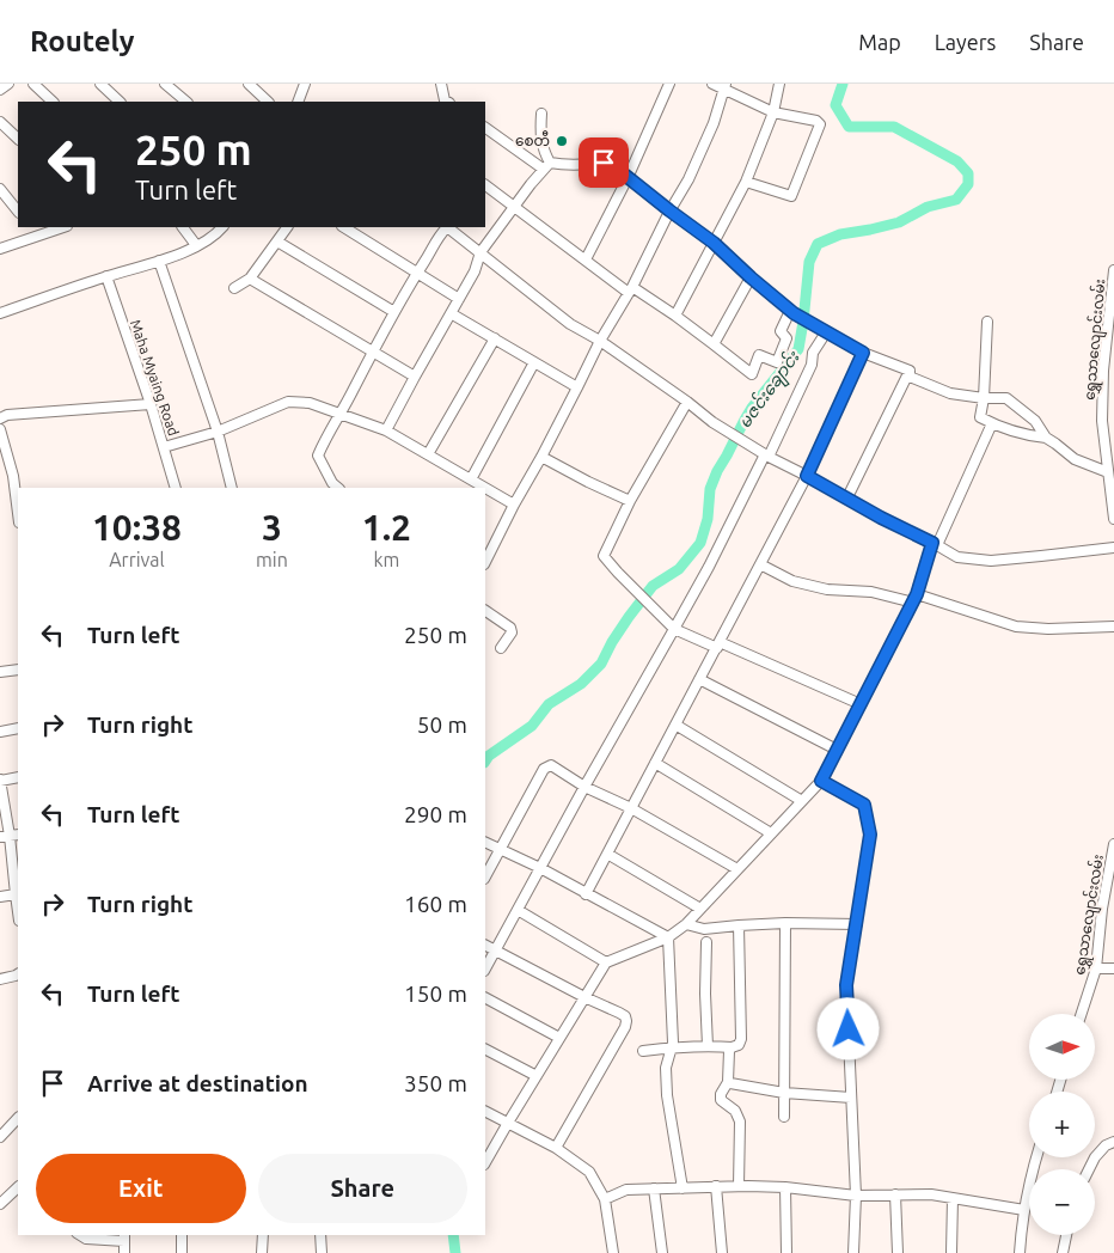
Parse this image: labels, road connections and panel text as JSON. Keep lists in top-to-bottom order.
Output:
{
  "streets": {
    "street": ["ရွှေသာလျောင်းလမ်း", "Maha Myaing Road"]
  },
  "water": ["မဇင်းချောင်း"],
  "places": ["စေတီ"],
  "north": "right",
  "page": {
    "header": "Routely",
    "nav": ["Map", "Layers", "Share"],
    "turn": ["250 m", "Turn left"],
    "eta": [
      "10:38",
      "Arrival",
      "3",
      "min",
      "1.2",
      "km"
    ],
    "list": [
      {
        "name": "Turn left",
        "value": "250 m"
      },
      {
        "name": "Turn right",
        "value": "50 m"
      },
      {
        "name": "Turn left",
        "value": "290 m"
      },
      {
        "name": "Turn right",
        "value": "160 m"
      },
      {
        "name": "Turn left",
        "value": "150 m"
      },
      {
        "name": "Arrive at destination",
        "value": "350 m"
      }
    ],
    "map_buttons": ["+", "−"],
    "buttons": ["Exit", "Share"]
  }
}
